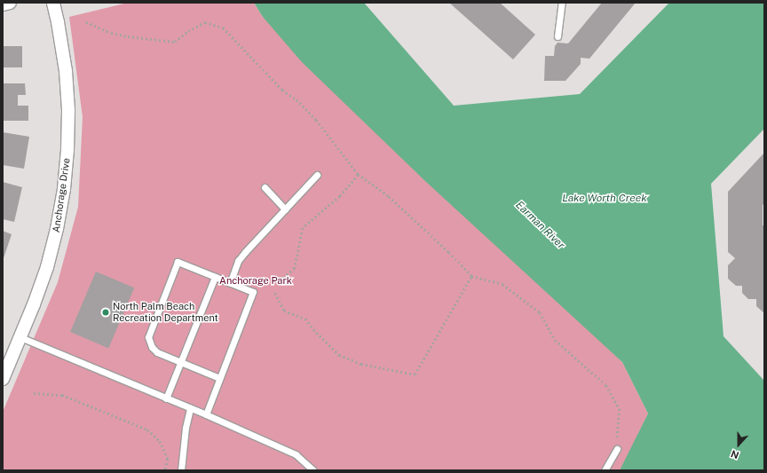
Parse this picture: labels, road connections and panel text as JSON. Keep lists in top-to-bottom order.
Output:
{
  "streets": {
    "street": ["Anchorage Drive"]
  },
  "water": ["Lake Worth Creek", "Earman River"],
  "parks": ["Anchorage Park"],
  "places": ["North Palm Beach Recreation Department"],
  "north": "bottom"
}
